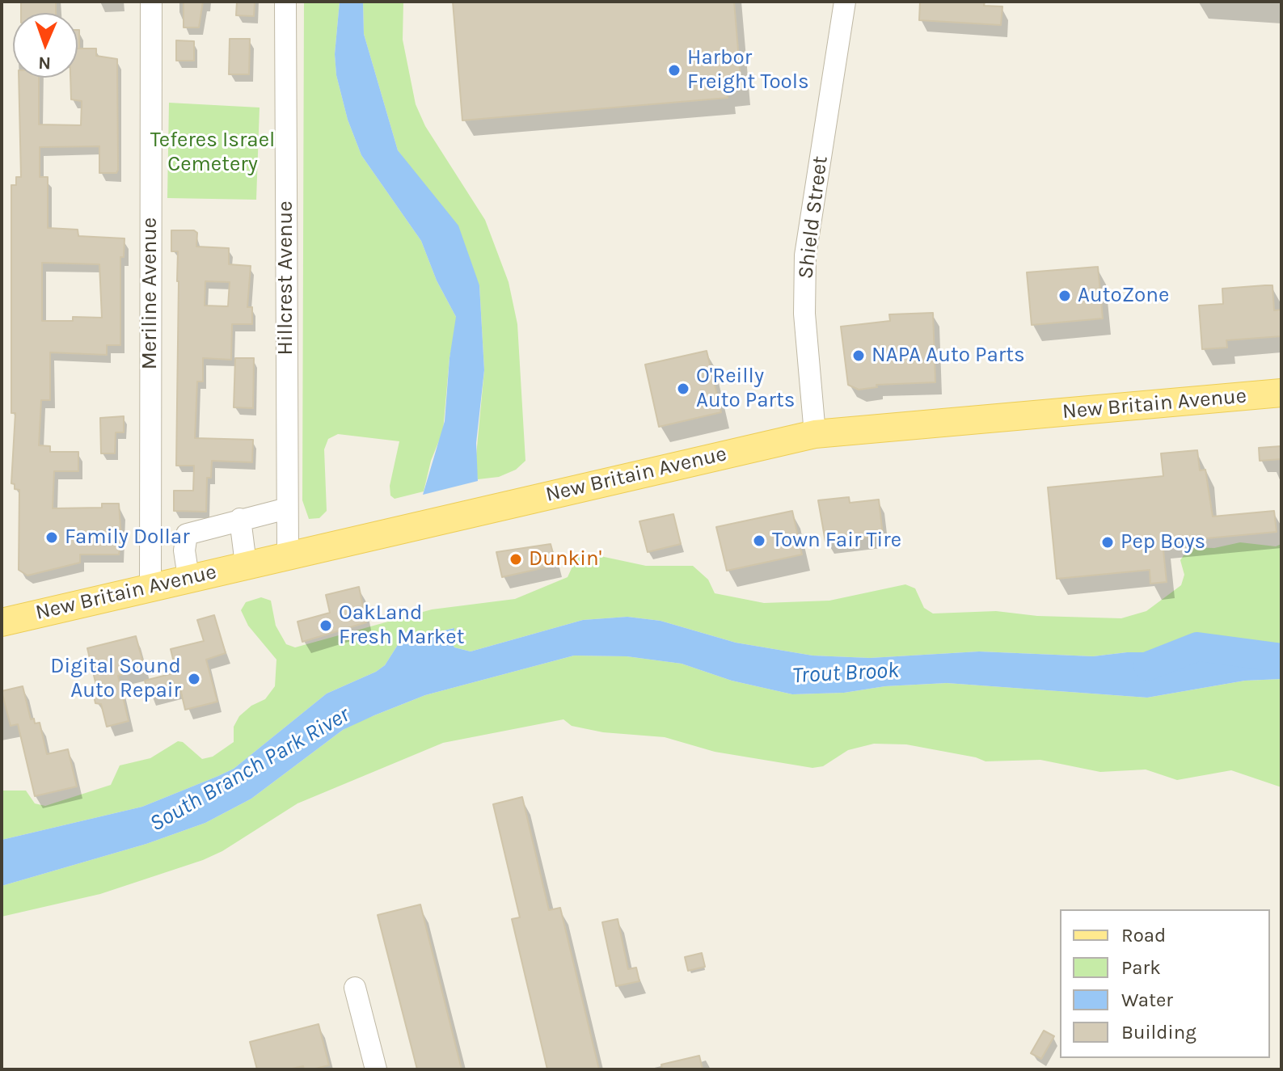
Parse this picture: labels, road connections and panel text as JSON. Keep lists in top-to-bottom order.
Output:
{
  "streets": {
    "main road": ["New Britain Avenue"],
    "street": ["Shield Street", "Hillcrest Avenue", "Meriline Avenue"]
  },
  "crossings": [
    ["Shield Street", "New Britain Avenue"],
    ["Hillcrest Avenue", "New Britain Avenue"],
    ["Meriline Avenue", "New Britain Avenue"]
  ],
  "water": ["Trout Brook", "South Branch Park River"],
  "parks": ["Teferes Israel Cemetery"],
  "places": [
    "Harbor Freight Tools",
    "AutoZone",
    "NAPA Auto Parts",
    "O'Reilly Auto Parts",
    "Family Dollar",
    "Town Fair Tire",
    "Pep Boys",
    "Dunkin'",
    "OakLand Fresh Market",
    "Digital Sound Auto Repair"
  ],
  "legend": [
    "Road",
    "Park",
    "Water",
    "Building"
  ],
  "north": "bottom"
}
